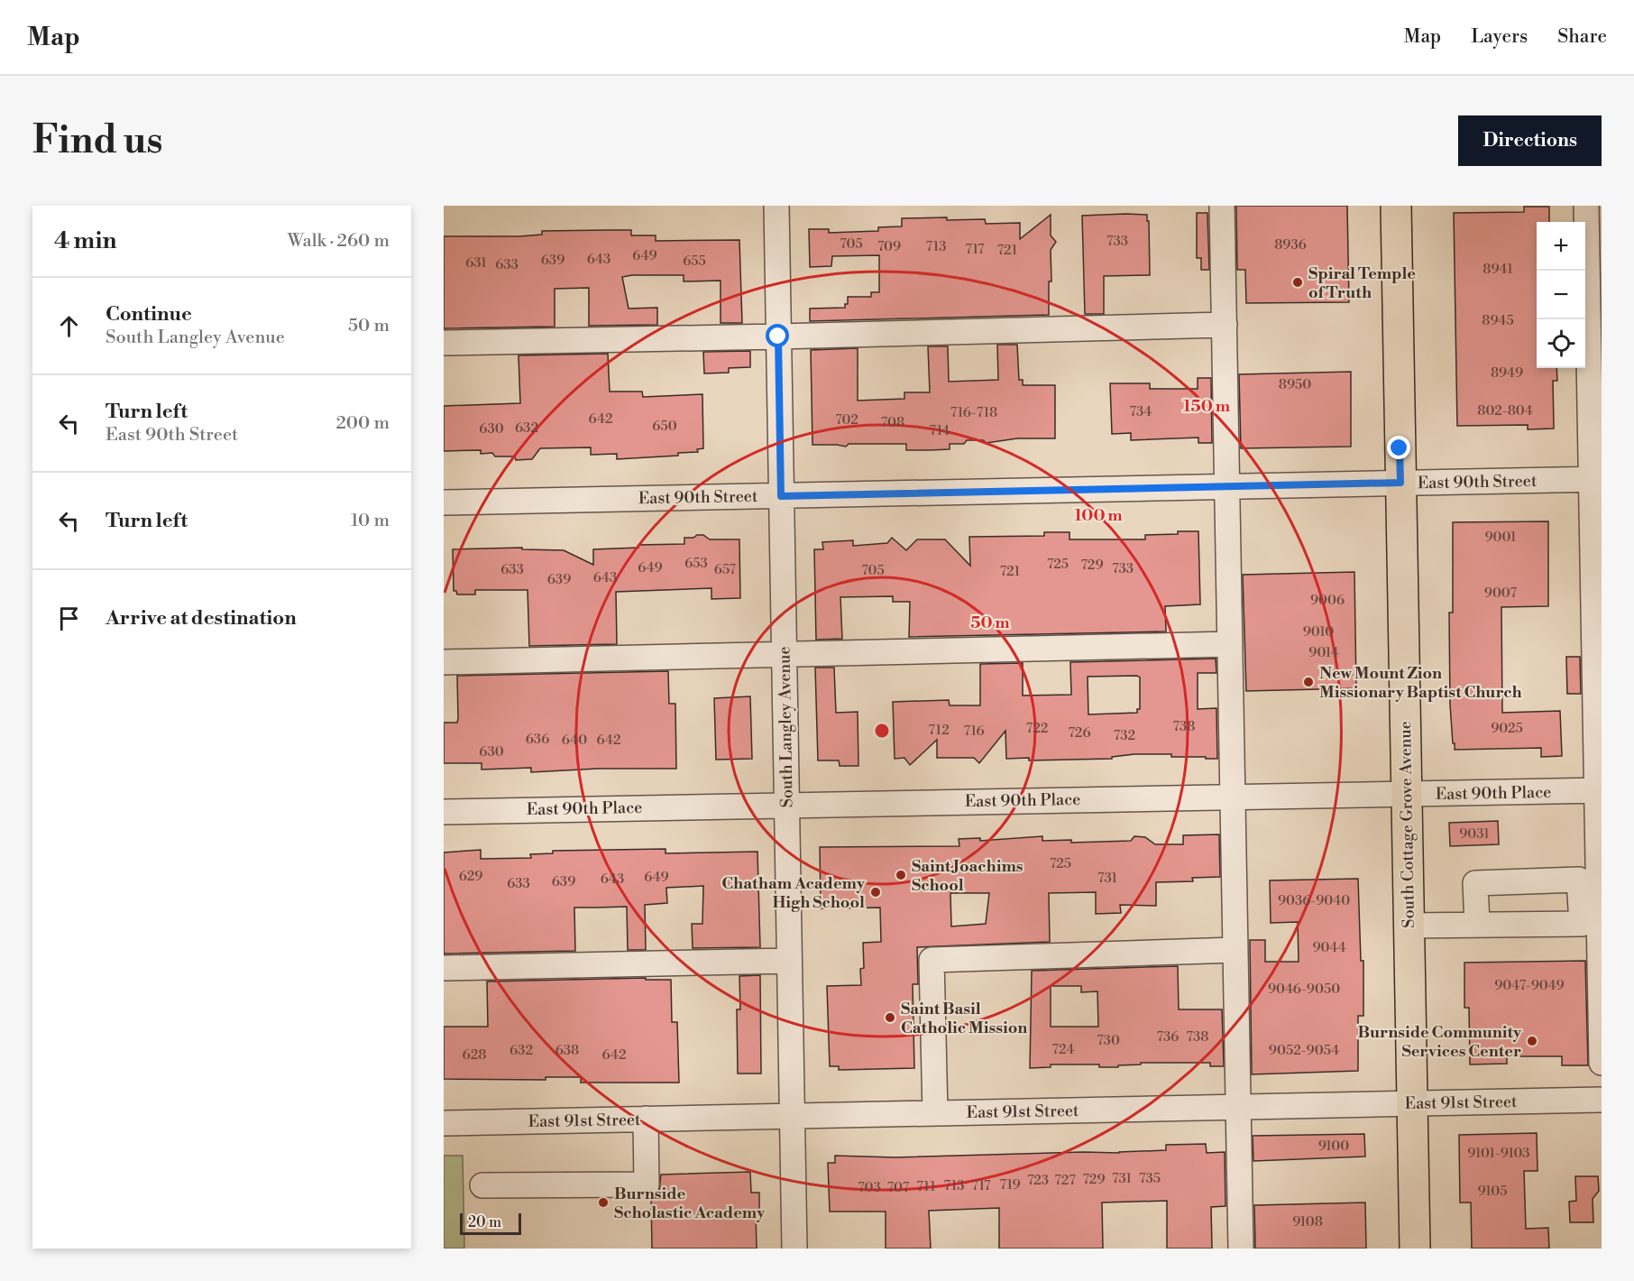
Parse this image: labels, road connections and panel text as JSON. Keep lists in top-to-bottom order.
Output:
{
  "streets": {
    "main road": ["South Cottage Grove Avenue"],
    "street": [
      "East 90th Street",
      "South Langley Avenue",
      "East 90th Place",
      "East 91st Street"
    ]
  },
  "crossings": [
    ["East 90th Street", "South Langley Avenue"],
    ["East 90th Street", "South Cottage Grove Avenue"],
    ["South Langley Avenue", "East 90th Place"],
    ["South Langley Avenue", "East 91st Street"],
    ["East 90th Place", "South Cottage Grove Avenue"],
    ["South Cottage Grove Avenue", "East 91st Street"]
  ],
  "places": [
    "Spiral Temple of Truth",
    "New Mount Zion Missionary Baptist Church",
    "Saint Joachims School",
    "Chatham Academy High School",
    "Saint Basil Catholic Mission",
    "Burnside Community Services Center",
    "Burnside Scholastic Academy"
  ],
  "house_numbers": [
    "733",
    "705",
    "8936",
    "709",
    "713",
    "717",
    "721",
    "649",
    "643",
    "639",
    "655",
    "631",
    "633",
    "8941",
    "8945",
    "8949",
    "8950",
    "802-804",
    "734",
    "716-718",
    "642",
    "702",
    "708",
    "650",
    "632",
    "630",
    "714",
    "9001",
    "653",
    "725",
    "729",
    "649",
    "733",
    "633",
    "657",
    "705",
    "721",
    "643",
    "639",
    "9007",
    "9006",
    "9010",
    "9014",
    "738",
    "722",
    "9025",
    "712",
    "716",
    "726",
    "732",
    "636",
    "640",
    "642",
    "630",
    "9031",
    "725",
    "629",
    "649",
    "731",
    "643",
    "639",
    "633",
    "9036-9040",
    "9044",
    "9047-9049",
    "9046-9050",
    "736",
    "738",
    "730",
    "724",
    "632",
    "638",
    "9052-9054",
    "628",
    "642",
    "9100",
    "9101-9103",
    "731",
    "735",
    "729",
    "723",
    "727",
    "719",
    "713",
    "717",
    "711",
    "703",
    "707",
    "9105",
    "9108"
  ],
  "scale_bar": "20 m",
  "page": {
    "header": "Map",
    "nav": ["Map", "Layers", "Share"],
    "buttons": "Directions",
    "title": "Find us",
    "heading": ["4 min", "Walk · 260 m"],
    "map_buttons": ["+", "−"],
    "list": [
      ["Continue", "South Langley Avenue", "50 m"],
      ["Turn left", "East 90th Street", "200 m"],
      ["Turn left", "10 m"],
      "Arrive at destination"
    ],
    "scale": "20 m"
  },
  "rings": ["150 m", "100 m", "50 m"]
}
